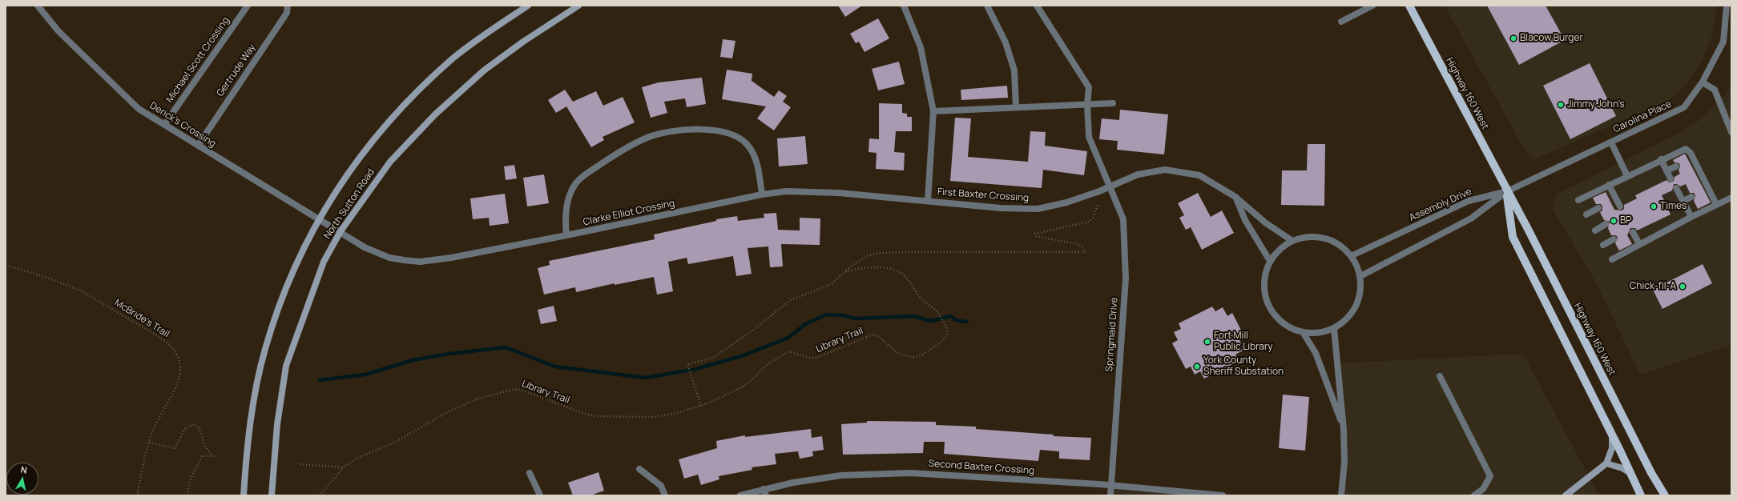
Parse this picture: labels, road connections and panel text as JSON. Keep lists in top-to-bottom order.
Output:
{
  "streets": {
    "main road": ["Highway 160 West", "North Sutton Road"],
    "street": [
      "Michael Scott Crossing",
      "Gertrude Way",
      "Carolina Place",
      "Derick's Crossing",
      "First Baxter Crossing",
      "Assembly Drive",
      "Clarke Elliot Crossing",
      "Springmaid Drive",
      "Second Baxter Crossing"
    ],
    "path": ["McBride's Trail", "Library Trail"]
  },
  "crossings": [
    ["Michael Scott Crossing", "Derick's Crossing"],
    ["Gertrude Way", "Derick's Crossing"],
    ["Highway 160 West", "Carolina Place"],
    ["Highway 160 West", "Assembly Drive"],
    ["Carolina Place", "Assembly Drive"],
    ["Derick's Crossing", "North Sutton Road"],
    ["Derick's Crossing", "Clarke Elliot Crossing"],
    ["First Baxter Crossing", "Assembly Drive"],
    ["First Baxter Crossing", "Clarke Elliot Crossing"],
    ["First Baxter Crossing", "Springmaid Drive"],
    ["North Sutton Road", "Clarke Elliot Crossing"],
    ["Springmaid Drive", "Second Baxter Crossing"]
  ],
  "places": [
    "Blacow Burger",
    "Jimmy John's",
    "Times",
    "BP",
    "Chick-fil-A",
    "Fort Mill Public Library",
    "York County Sheriff Substation"
  ],
  "north": "top"
}
